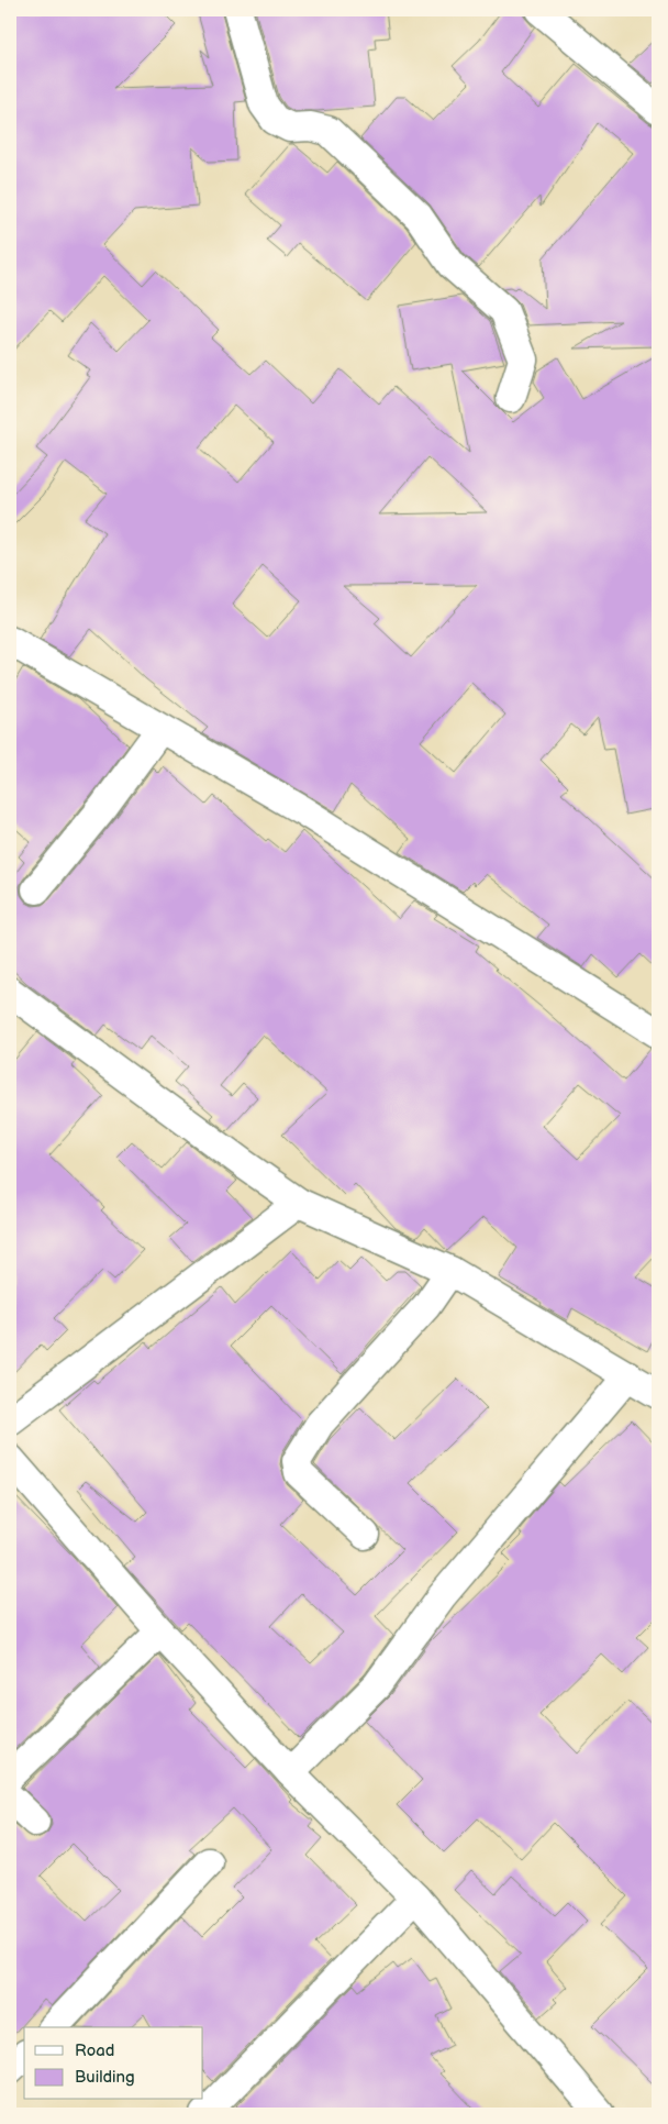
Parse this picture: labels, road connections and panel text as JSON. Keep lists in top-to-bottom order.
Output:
{
  "legend": ["Road", "Building"]
}
